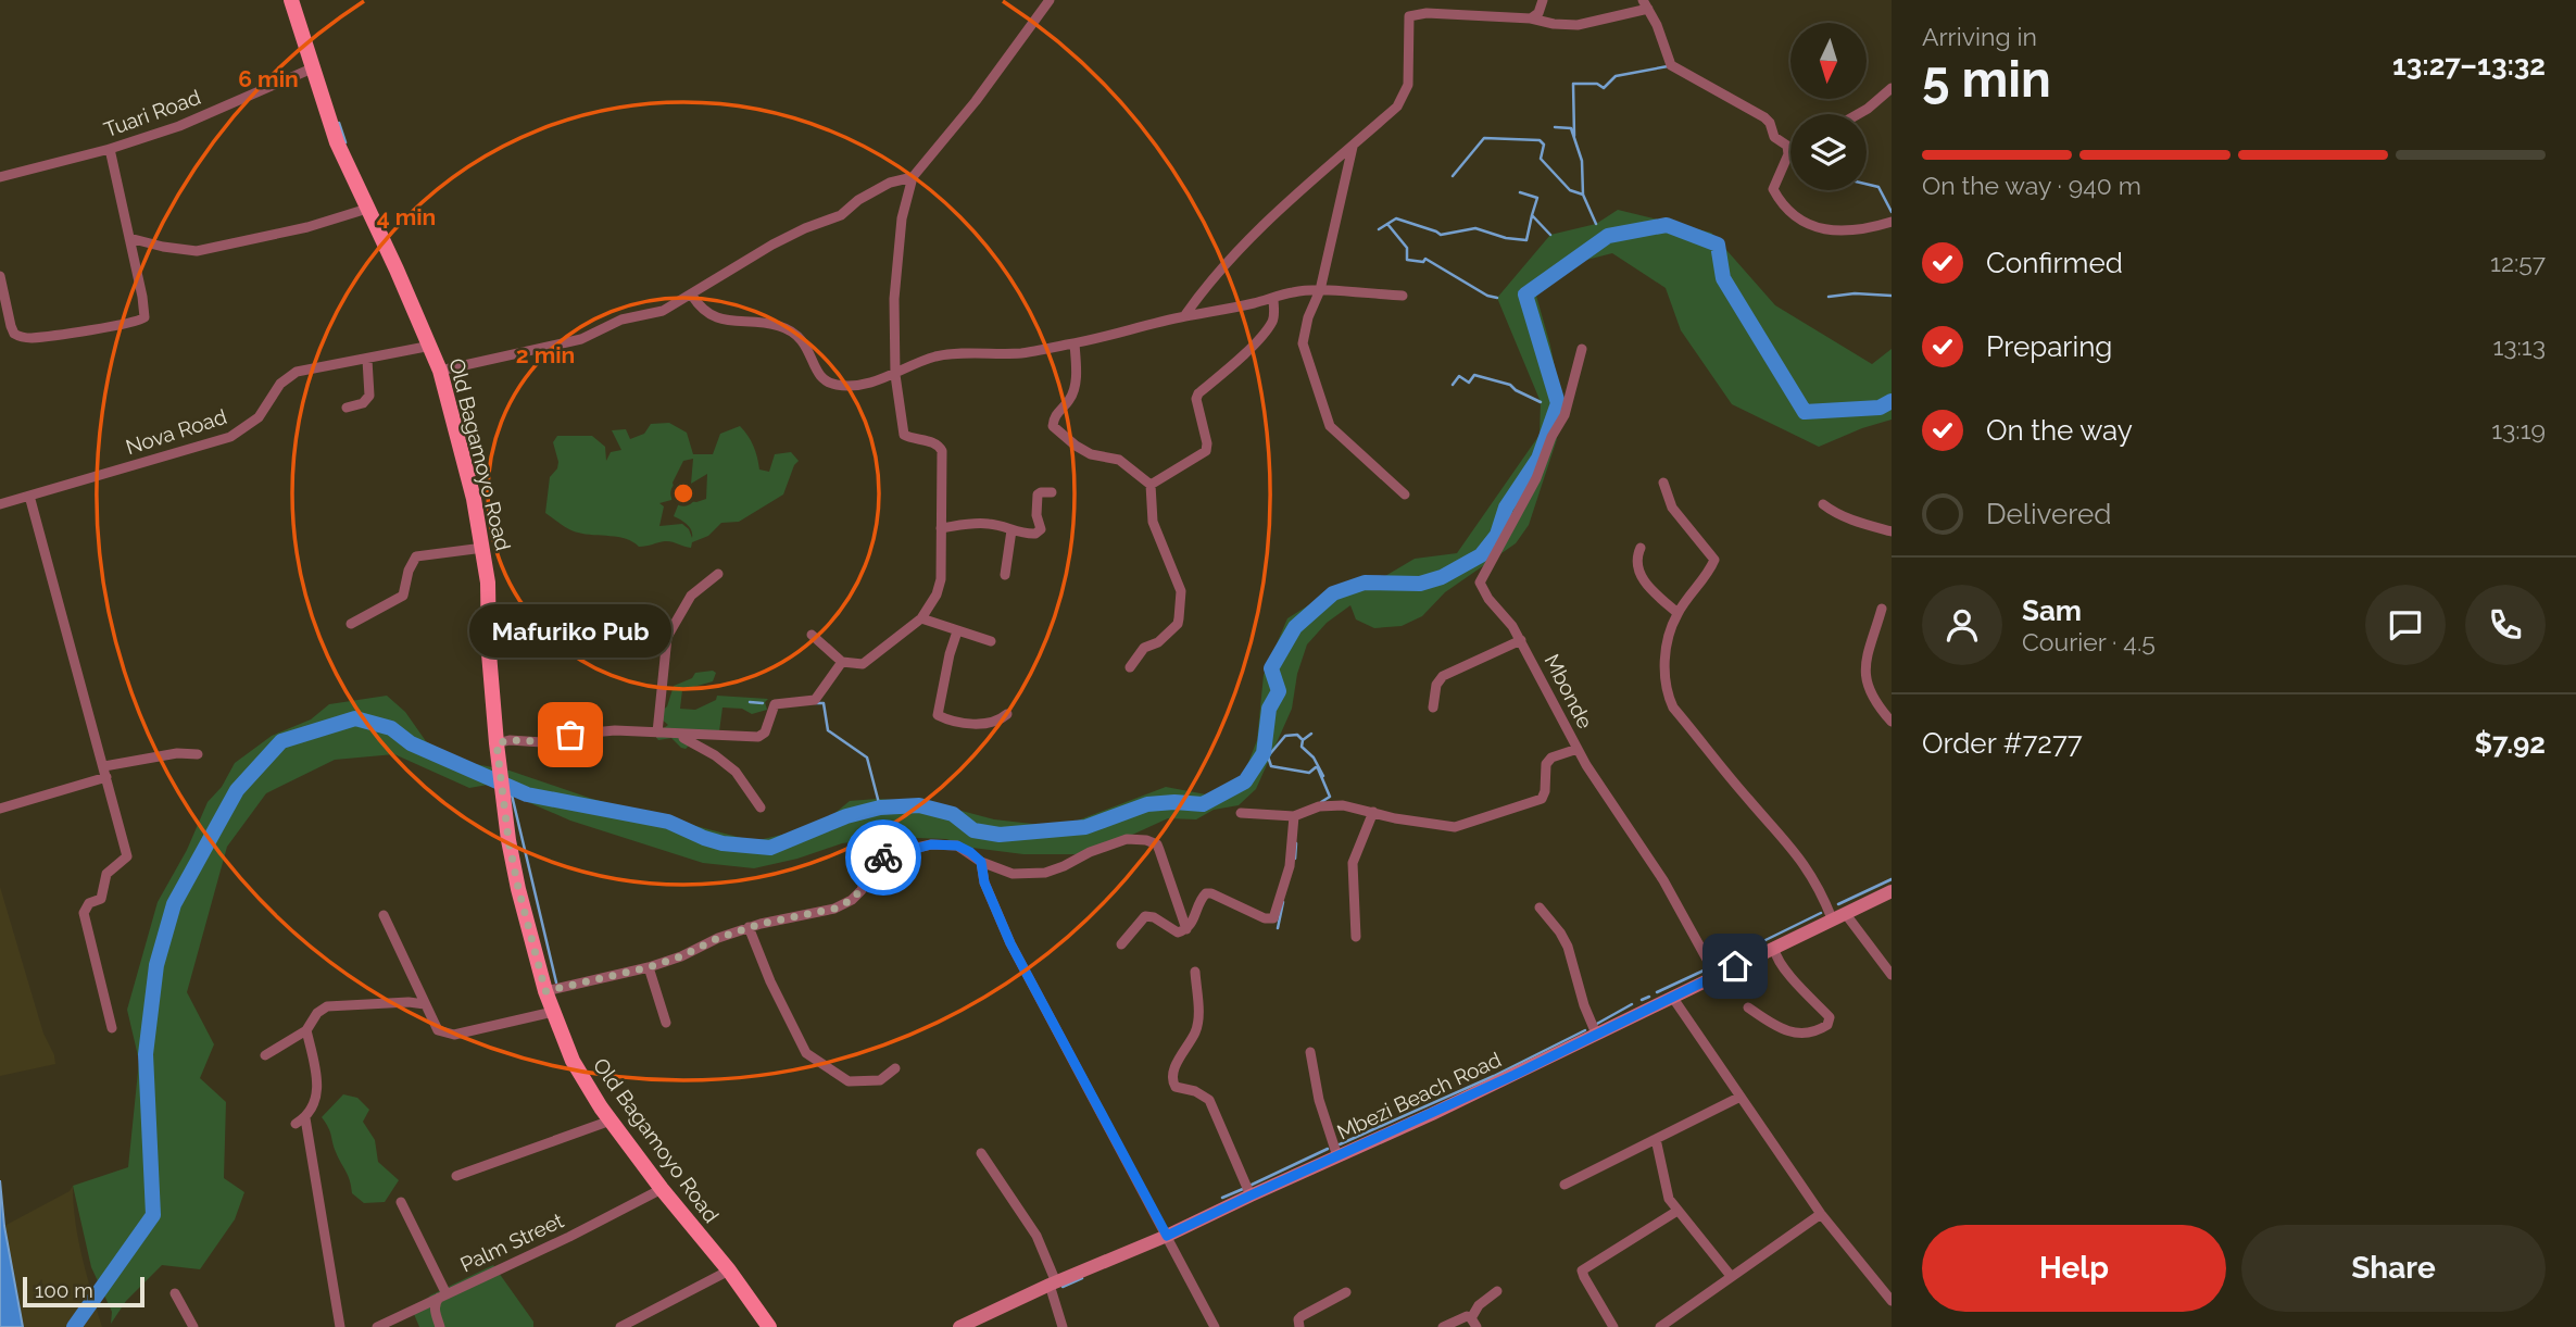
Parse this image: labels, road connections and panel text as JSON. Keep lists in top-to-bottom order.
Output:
{
  "streets": {
    "main road": ["Old Bagamoyo Road", "Mbezi Beach Road"],
    "street": [
      "Tuari Road",
      "Nova Road",
      "Mbonde",
      "Palm Street"
    ]
  },
  "crossings": [
    ["Tuari Road", "Old Bagamoyo Road"],
    ["Nova Road", "Old Bagamoyo Road"],
    ["Old Bagamoyo Road", "Palm Street"],
    ["Mbonde", "Mbezi Beach Road"]
  ],
  "places": ["Mafuriko Pub"],
  "scale_bar": "100 m",
  "north": "bottom",
  "page": {
    "heading": ["5 min", "Arriving in", "13:27–13:32"],
    "panel": [
      "Sam",
      "Courier · 4.5",
      "Order #7277",
      "$7.92"
    ],
    "bar": "On the way · 940 m",
    "list": [
      ["Confirmed", "12:57"],
      ["Preparing", "13:13"],
      ["On the way", "13:19"],
      "Delivered"
    ],
    "bubble": "Mafuriko Pub",
    "buttons": ["Help", "Share"],
    "scale": "100 m"
  },
  "rings": ["6 min", "4 min", "2 min"]
}
